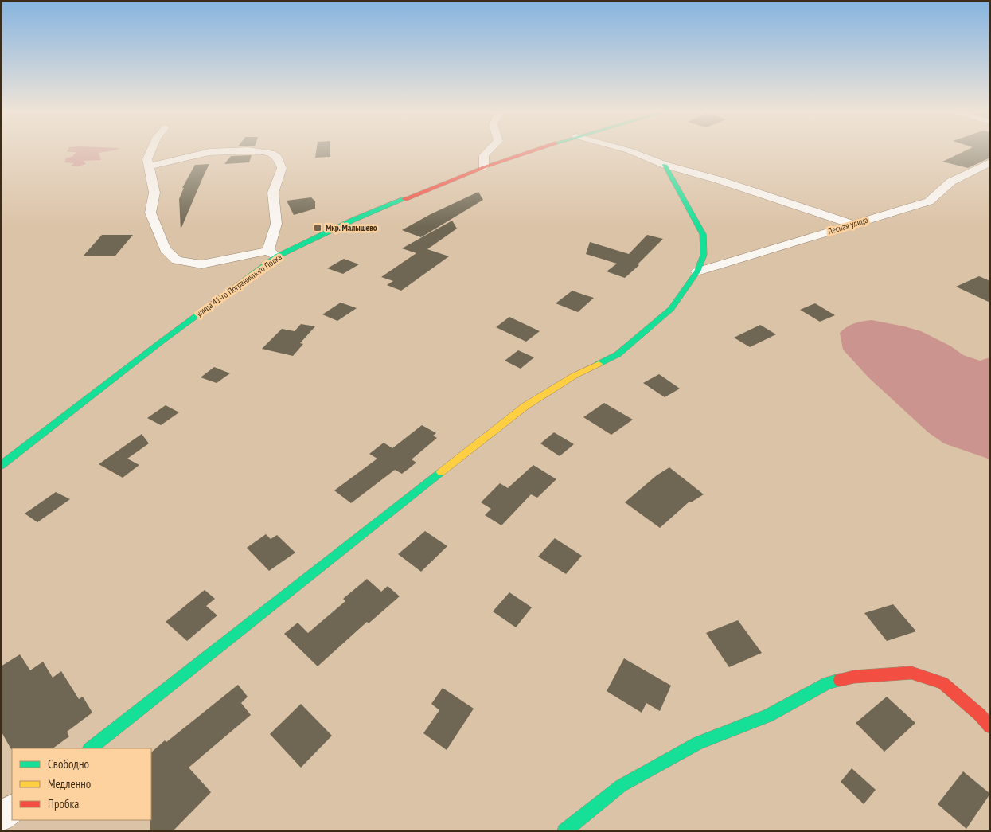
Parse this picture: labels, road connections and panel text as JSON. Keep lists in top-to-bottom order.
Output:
{
  "streets": {
    "street": ["Лесная улица", "улица 41-го Пограничного Полка"]
  },
  "places": {
    "transit": ["Мкр. Малышево"]
  },
  "legend": ["Свободно", "Медленно", "Пробка"]
}
